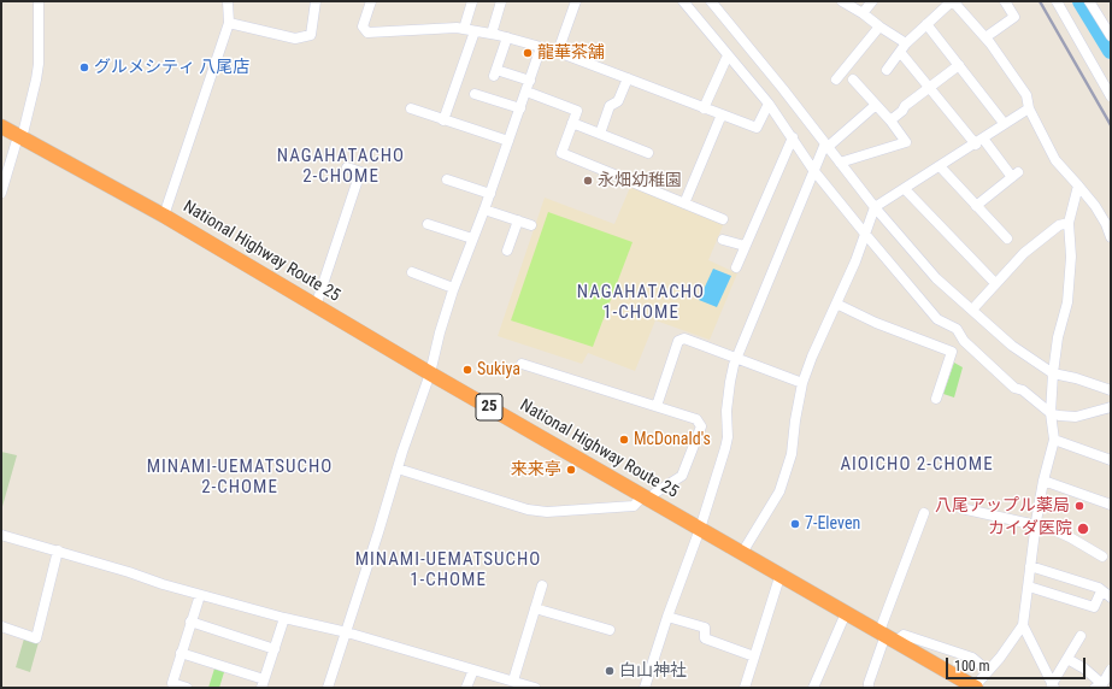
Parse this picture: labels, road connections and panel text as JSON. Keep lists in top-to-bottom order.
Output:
{
  "streets": {
    "highway": ["National Highway Route 25", "25"]
  },
  "districts": [
    "NAGAHATACHO 2-CHOME",
    "NAGAHATACHO 1-CHOME",
    "AIOICHO 2-CHOME",
    "MINAMI-UEMATSUCHO 2-CHOME",
    "MINAMI-UEMATSUCHO 1-CHOME"
  ],
  "places": [
    "龍華茶舗",
    "グルメシティ 八尾店",
    "永畑幼稚園",
    "Sukiya",
    "McDonald's",
    "来来亭",
    "八尾アップル薬局",
    "7-Eleven",
    "カイダ医院",
    "白山神社"
  ],
  "scale_bar": "100 m"
}
